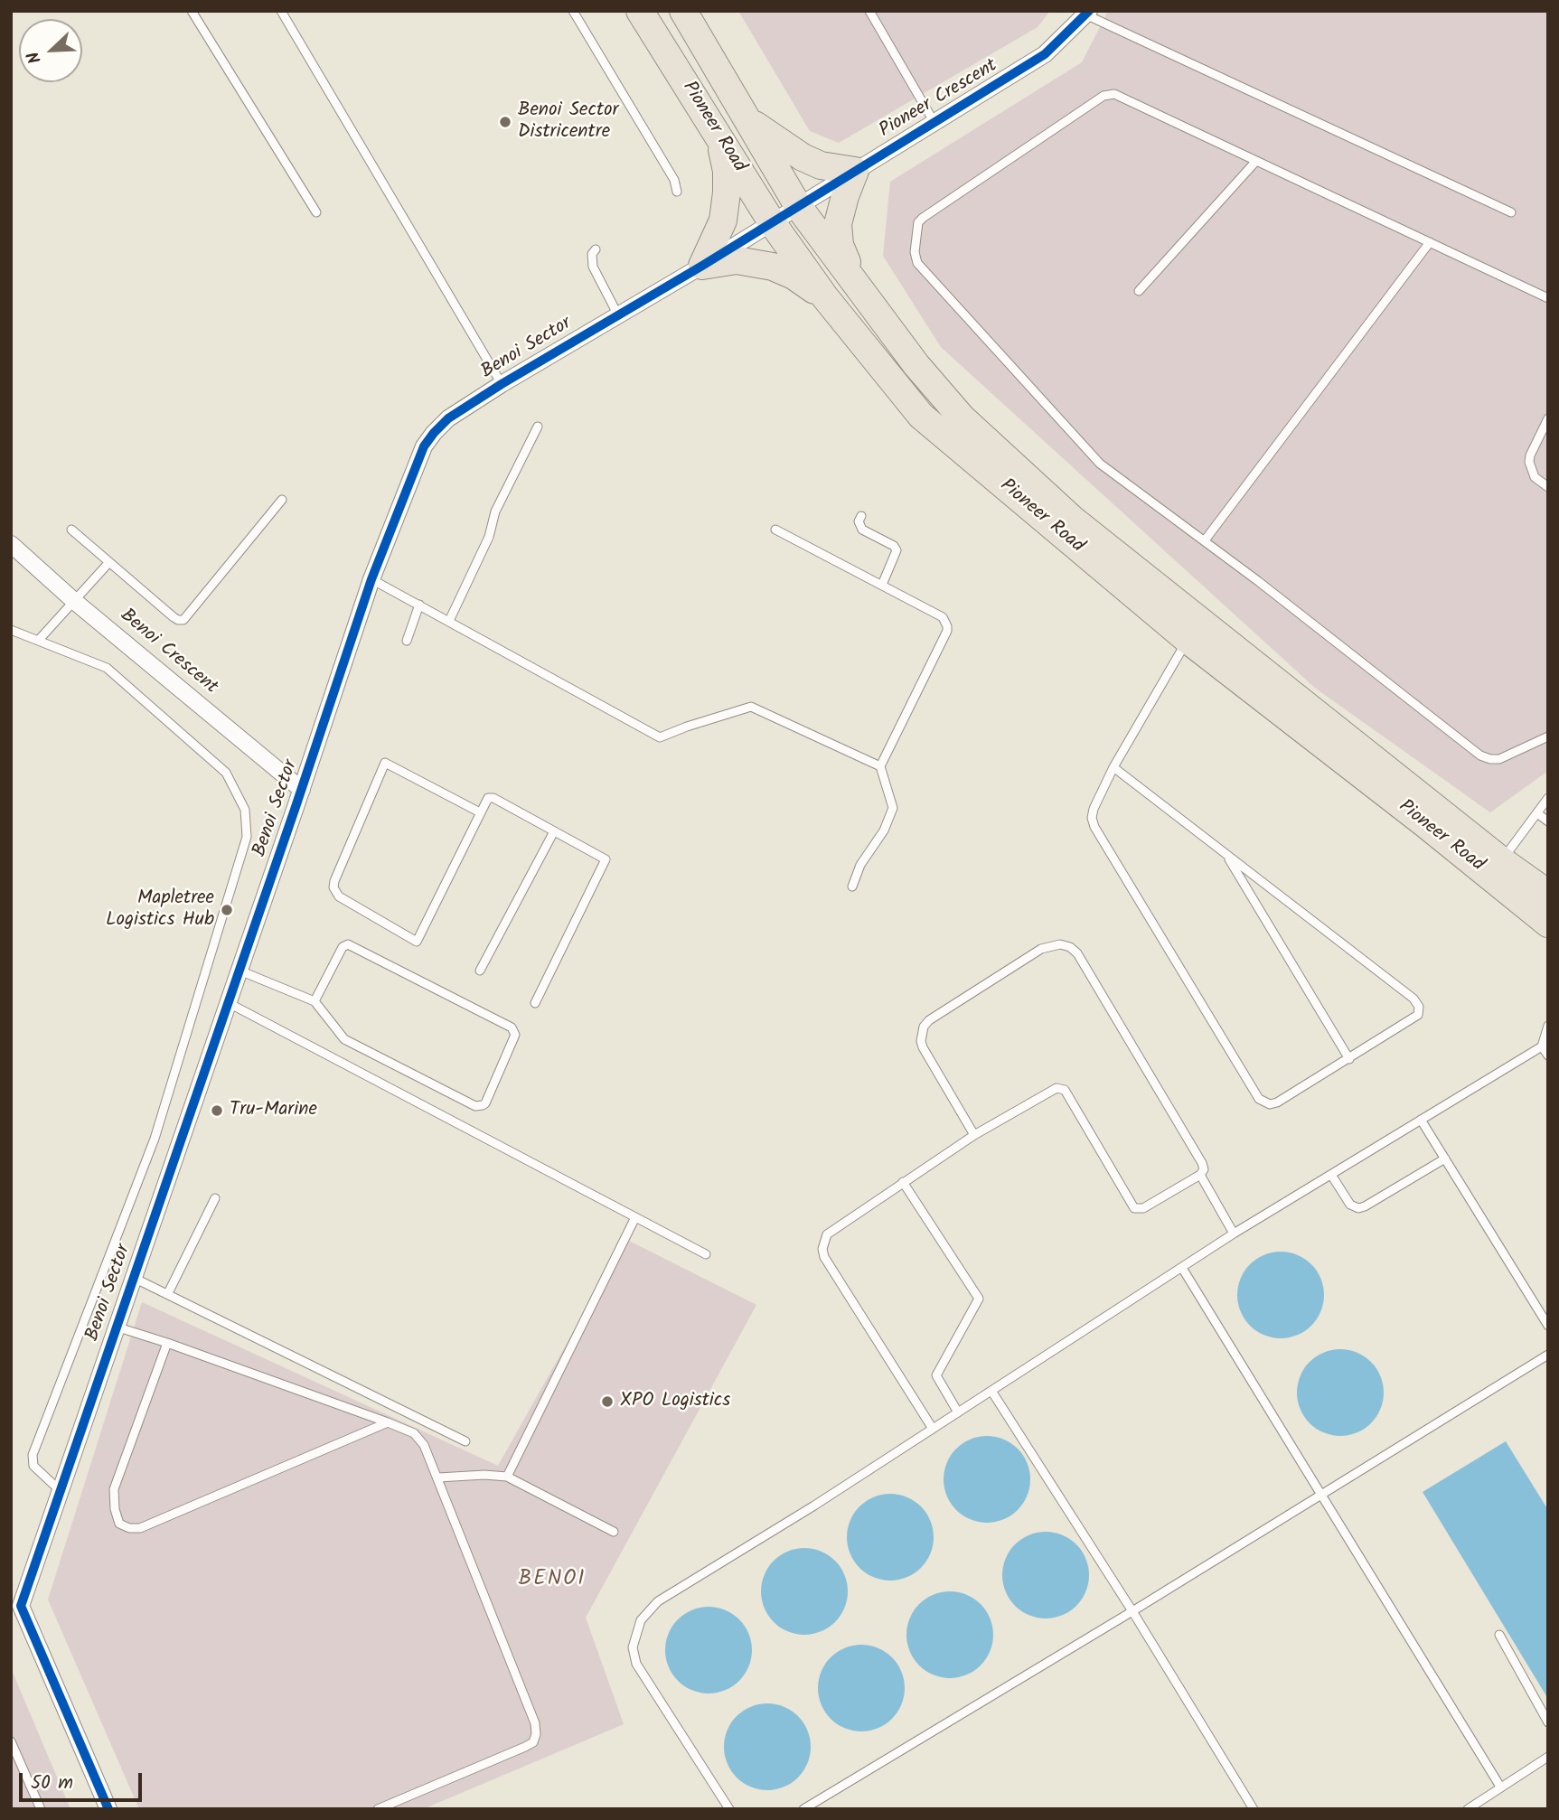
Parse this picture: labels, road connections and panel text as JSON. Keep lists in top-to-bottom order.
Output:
{
  "streets": {
    "main road": ["Pioneer Road"],
    "street": ["Pioneer Crescent", "Benoi Sector", "Benoi Crescent"]
  },
  "crossings": [
    ["Pioneer Crescent", "Pioneer Road"],
    ["Pioneer Crescent", "Benoi Sector"],
    ["Pioneer Road", "Benoi Sector"],
    ["Benoi Sector", "Benoi Crescent"]
  ],
  "districts": ["BENOI"],
  "places": [
    "Benoi Sector Districentre",
    "Mapletree Logistics Hub",
    "Tru-Marine",
    "XPO Logistics"
  ],
  "scale_bar": "50 m",
  "north": "bottom left"
}
